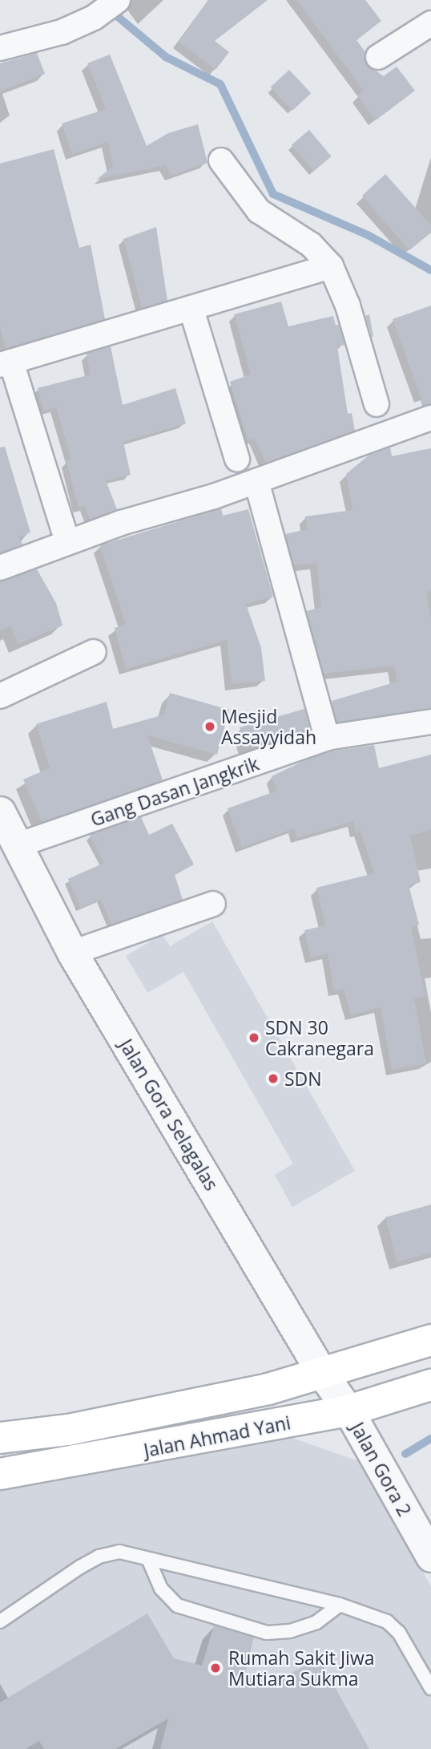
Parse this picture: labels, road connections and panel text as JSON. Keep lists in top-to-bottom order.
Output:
{
  "streets": {
    "highway": ["Jalan Ahmad Yani"],
    "street": ["Gang Dasan Jangkrik", "Jalan Gora Selagalas", "Jalan Gora 2"]
  },
  "crossings": [
    ["Gang Dasan Jangkrik", "Jalan Gora Selagalas"],
    ["Jalan Gora Selagalas", "Jalan Ahmad Yani"],
    ["Jalan Gora Selagalas", "Jalan Gora 2"],
    ["Jalan Ahmad Yani", "Jalan Gora 2"]
  ],
  "places": [
    "Mesjid Assayyidah",
    "SDN 30 Cakranegara",
    "SDN",
    "Rumah Sakit Jiwa Mutiara Sukma"
  ]
}
